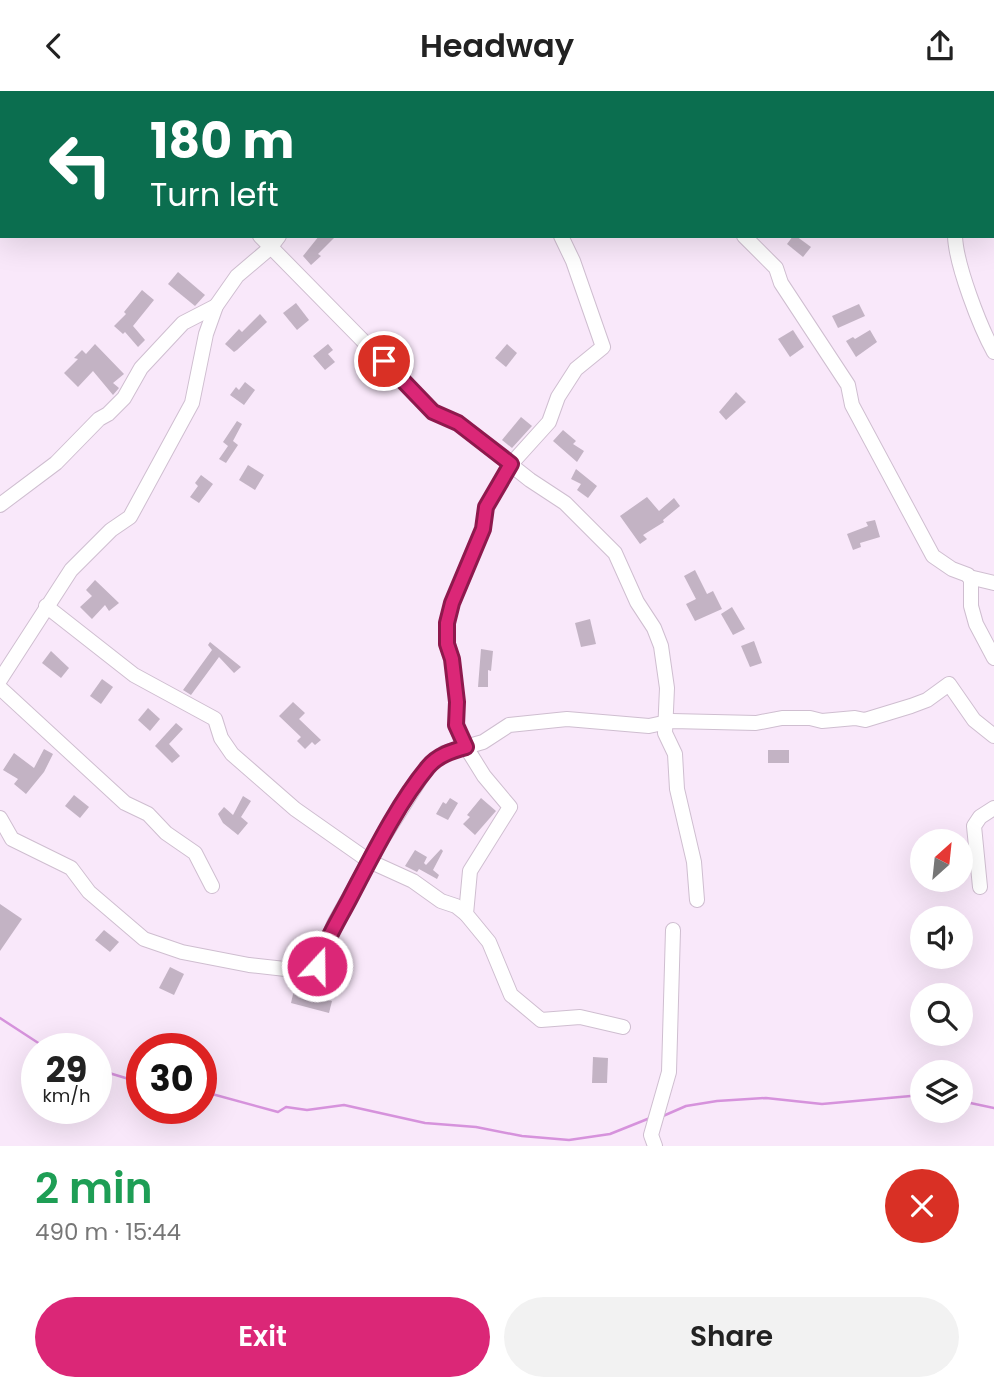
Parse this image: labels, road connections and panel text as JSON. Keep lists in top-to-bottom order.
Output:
{
  "north": "top right",
  "page": {
    "header": "Headway",
    "turn": ["180 m", "Turn left"],
    "speed": "29 km/h",
    "limit": "30",
    "heading": ["2 min", "490 m · 15:44"],
    "buttons": ["Exit", "Share"]
  }
}
